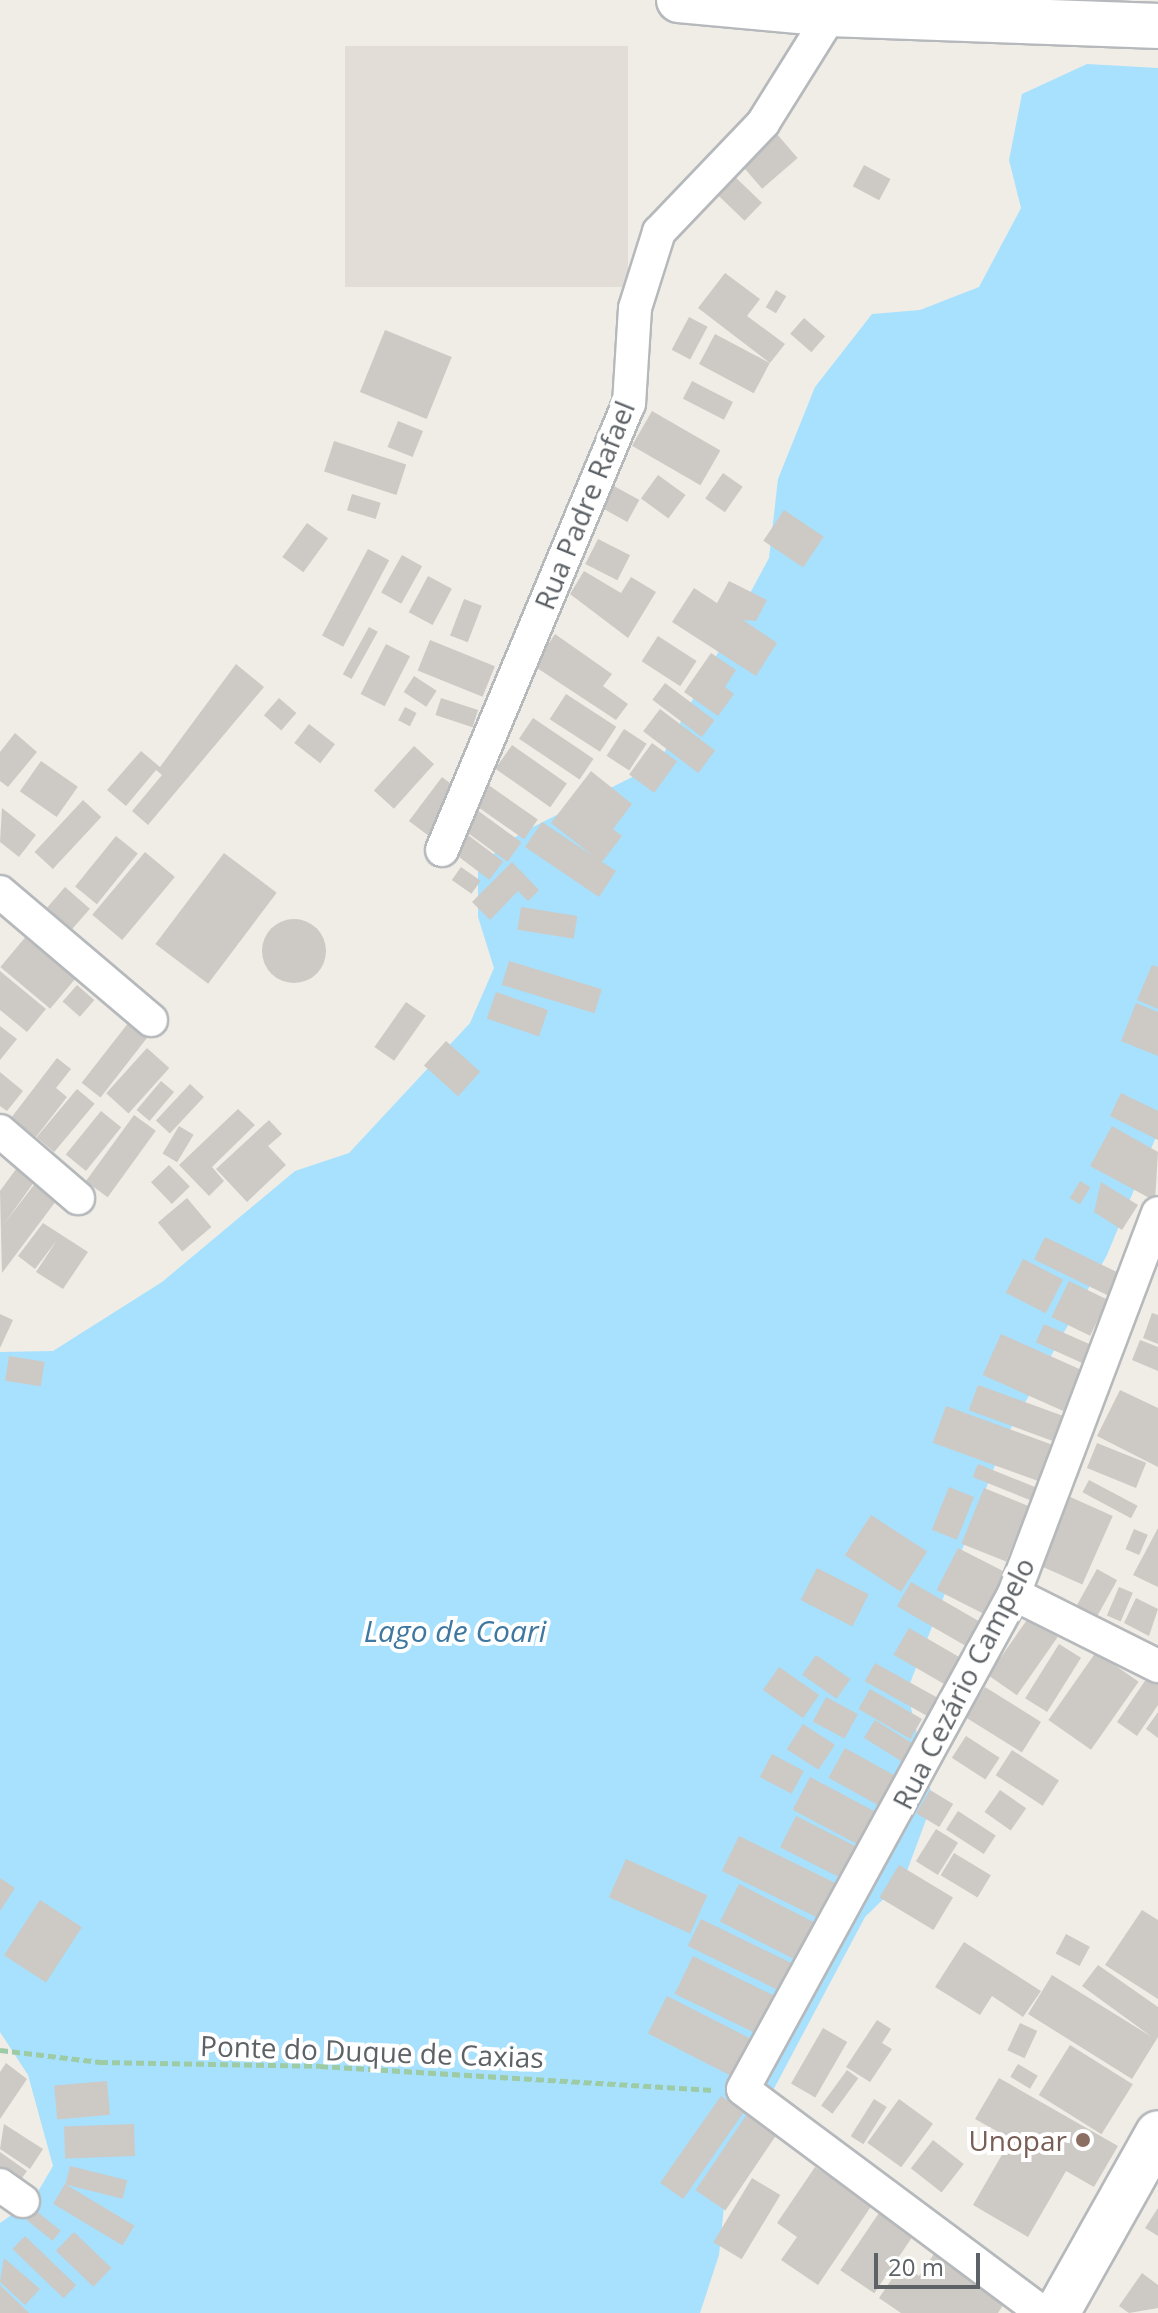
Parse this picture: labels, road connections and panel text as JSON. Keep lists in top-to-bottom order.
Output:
{
  "streets": {
    "street": ["Rua Padre Rafael", "Rua Cezário Campelo"],
    "path": ["Ponte do Duque de Caxias"]
  },
  "crossings": [
    ["Rua Cezário Campelo", "Ponte do Duque de Caxias"]
  ],
  "water": ["Lago de Coari"],
  "places": ["Unopar"],
  "scale_bar": "20 m"
}
